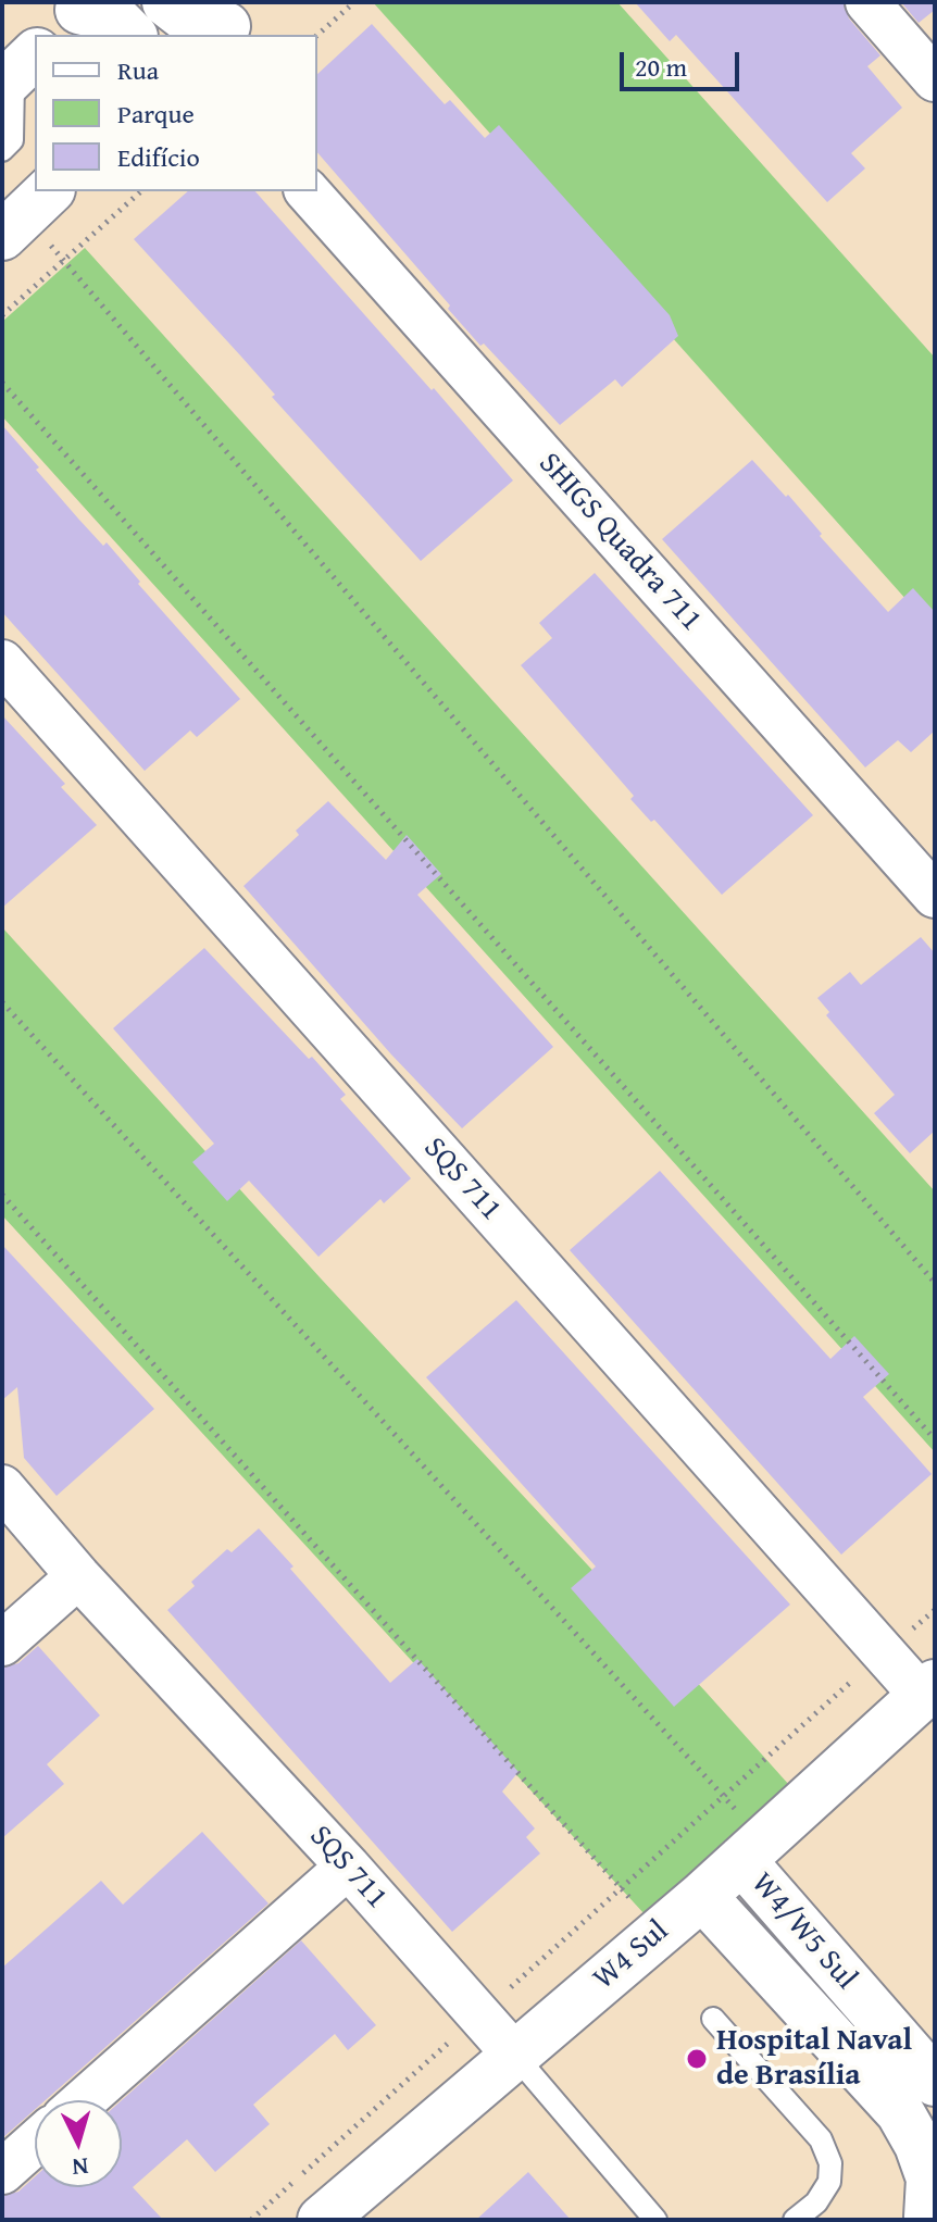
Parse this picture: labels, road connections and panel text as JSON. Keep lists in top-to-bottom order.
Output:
{
  "streets": {
    "main road": ["W4/W5 Sul", "W4 Sul"],
    "street": ["SHIGS Quadra 711", "SQS 711"]
  },
  "crossings": [
    ["SQS 711", "W4 Sul"],
    ["W4/W5 Sul", "W4 Sul"]
  ],
  "places": ["Hospital Naval de Brasília"],
  "legend": ["Rua", "Parque", "Edifício"],
  "scale_bar": "20 m",
  "north": "bottom"
}
